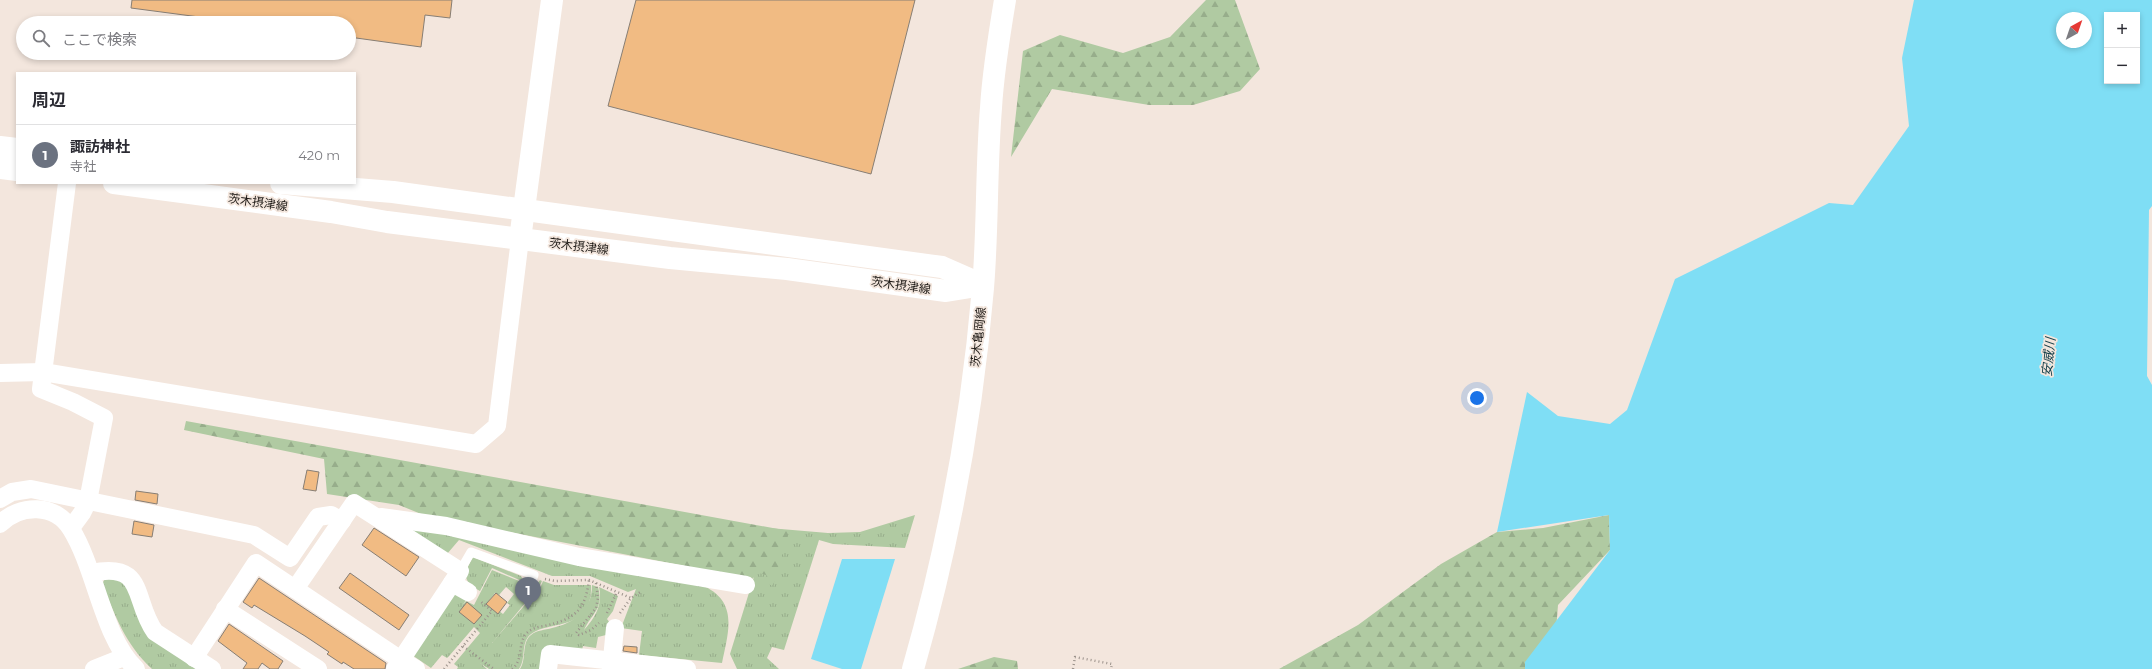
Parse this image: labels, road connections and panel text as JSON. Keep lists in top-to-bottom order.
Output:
{
  "streets": {
    "main road": ["茨木摂津線", "茨木亀岡線"]
  },
  "crossings": [
    ["茨木摂津線", "茨木亀岡線"]
  ],
  "water": ["安威川"],
  "north": "top right",
  "page": {
    "map_buttons": ["+", "−"],
    "search": "ここで検索",
    "heading": "周辺",
    "list": [
      {
        "mark": "1",
        "name": "諏訪神社",
        "note": "寺社",
        "value": "420 m"
      }
    ],
    "pins": "1"
  }
}
